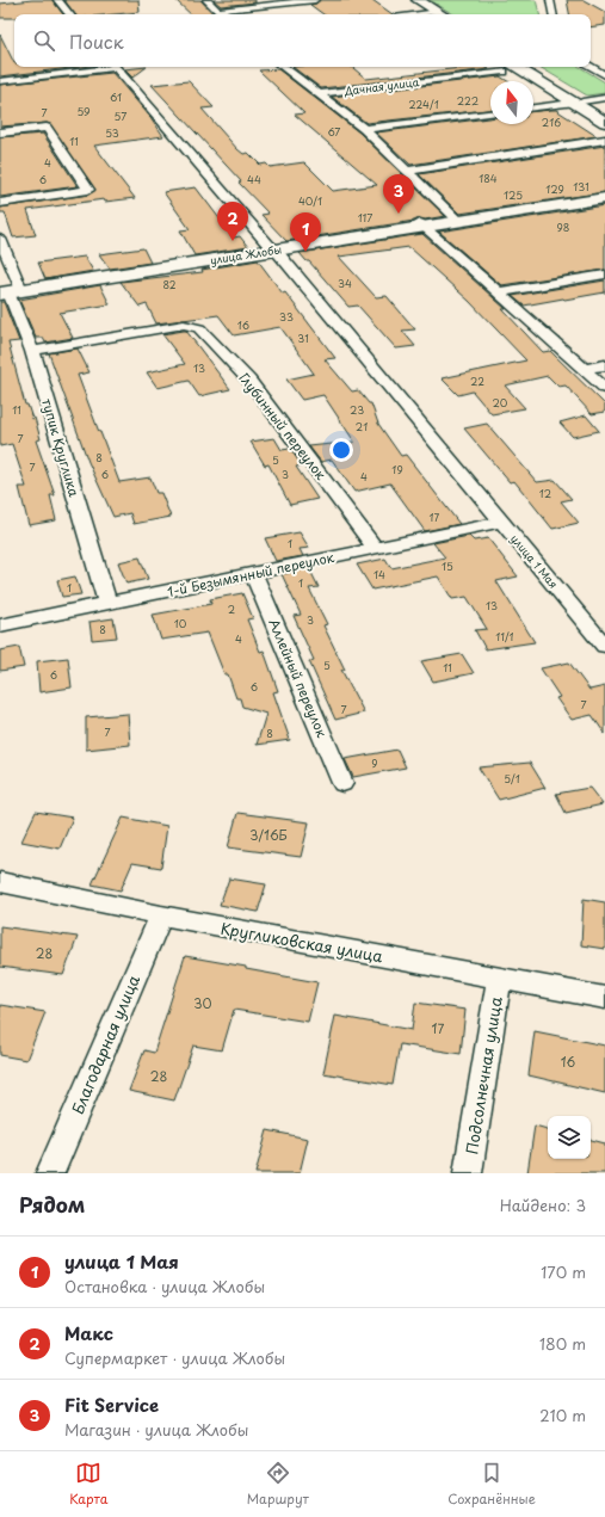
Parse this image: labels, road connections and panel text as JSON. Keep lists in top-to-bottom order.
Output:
{
  "streets": {
    "main road": ["улица Жлобы"],
    "street": [
      "Дачная улица",
      "Глубинный переулок",
      "тупик Круглика",
      "улица 1 Мая",
      "1-й Безымянный переулок",
      "Аллейный переулок",
      "Кругликовская улица",
      "Благодарная улица",
      "Подсолнечная улица"
    ]
  },
  "crossings": [
    ["Дачная улица", "улица Жлобы"],
    ["улица Жлобы", "тупик Круглика"],
    ["улица Жлобы", "улица 1 Мая"],
    ["Глубинный переулок", "тупик Круглика"],
    ["Глубинный переулок", "1-й Безымянный переулок"],
    ["тупик Круглика", "1-й Безымянный переулок"],
    ["улица 1 Мая", "1-й Безымянный переулок"],
    ["1-й Безымянный переулок", "Аллейный переулок"],
    ["Кругликовская улица", "Благодарная улица"],
    ["Кругликовская улица", "Подсолнечная улица"]
  ],
  "house_numbers": [
    "61",
    "222",
    "224/1",
    "59",
    "7",
    "57",
    "216",
    "67",
    "53",
    "11",
    "4",
    "184",
    "6",
    "44",
    "131",
    "129",
    "125",
    "40/1",
    "117",
    "98",
    "34",
    "82",
    "33",
    "16",
    "31",
    "13",
    "22",
    "20",
    "11",
    "23",
    "21",
    "7",
    "8",
    "5",
    "7",
    "19",
    "6",
    "3",
    "4",
    "12",
    "17",
    "1",
    "15",
    "14",
    "1",
    "1",
    "13",
    "2",
    "3",
    "10",
    "8",
    "11/1",
    "4",
    "5",
    "11",
    "6",
    "6",
    "7",
    "7",
    "7",
    "8",
    "9",
    "5/1",
    "3/16Б",
    "28",
    "30",
    "17",
    "16",
    "28"
  ],
  "north": "top",
  "page": {
    "search": "Поиск",
    "pins": ["3", "2", "1"],
    "heading": ["Рядом", "Найдено: 3"],
    "list": [
      {
        "mark": "1",
        "name": "улица 1 Мая",
        "note": "Остановка · улица Жлобы",
        "value": "170 m"
      },
      {
        "mark": "2",
        "name": "Макс",
        "note": "Супермаркет · улица Жлобы",
        "value": "180 m"
      },
      {
        "mark": "3",
        "name": "Fit Service",
        "note": "Магазин · улица Жлобы",
        "value": "210 m"
      }
    ],
    "nav": ["Карта", "Маршрут", "Сохранённые"]
  }
}
